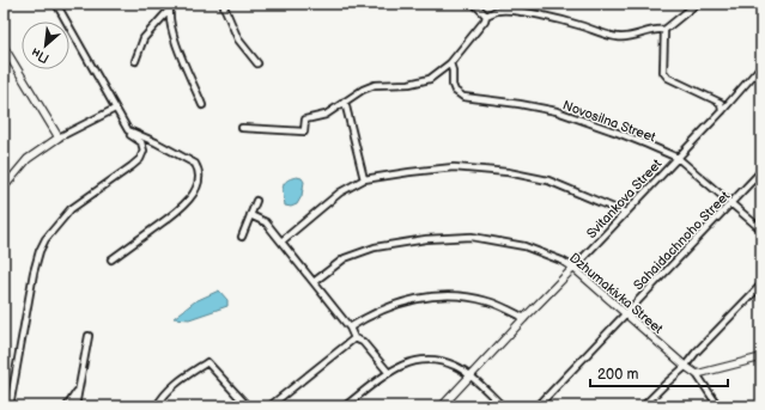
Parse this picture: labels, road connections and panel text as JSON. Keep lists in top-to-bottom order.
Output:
{
  "streets": {
    "street": [
      "Novosilna Street",
      "Svitankova Street",
      "Sahaidachnoho Street",
      "Dzhumakivka Street"
    ]
  },
  "crossings": [
    ["Novosilna Street", "Svitankova Street"],
    ["Novosilna Street", "Sahaidachnoho Street"],
    ["Svitankova Street", "Dzhumakivka Street"],
    ["Sahaidachnoho Street", "Dzhumakivka Street"]
  ],
  "scale_bar": "200 m",
  "north": "bottom left"
}
